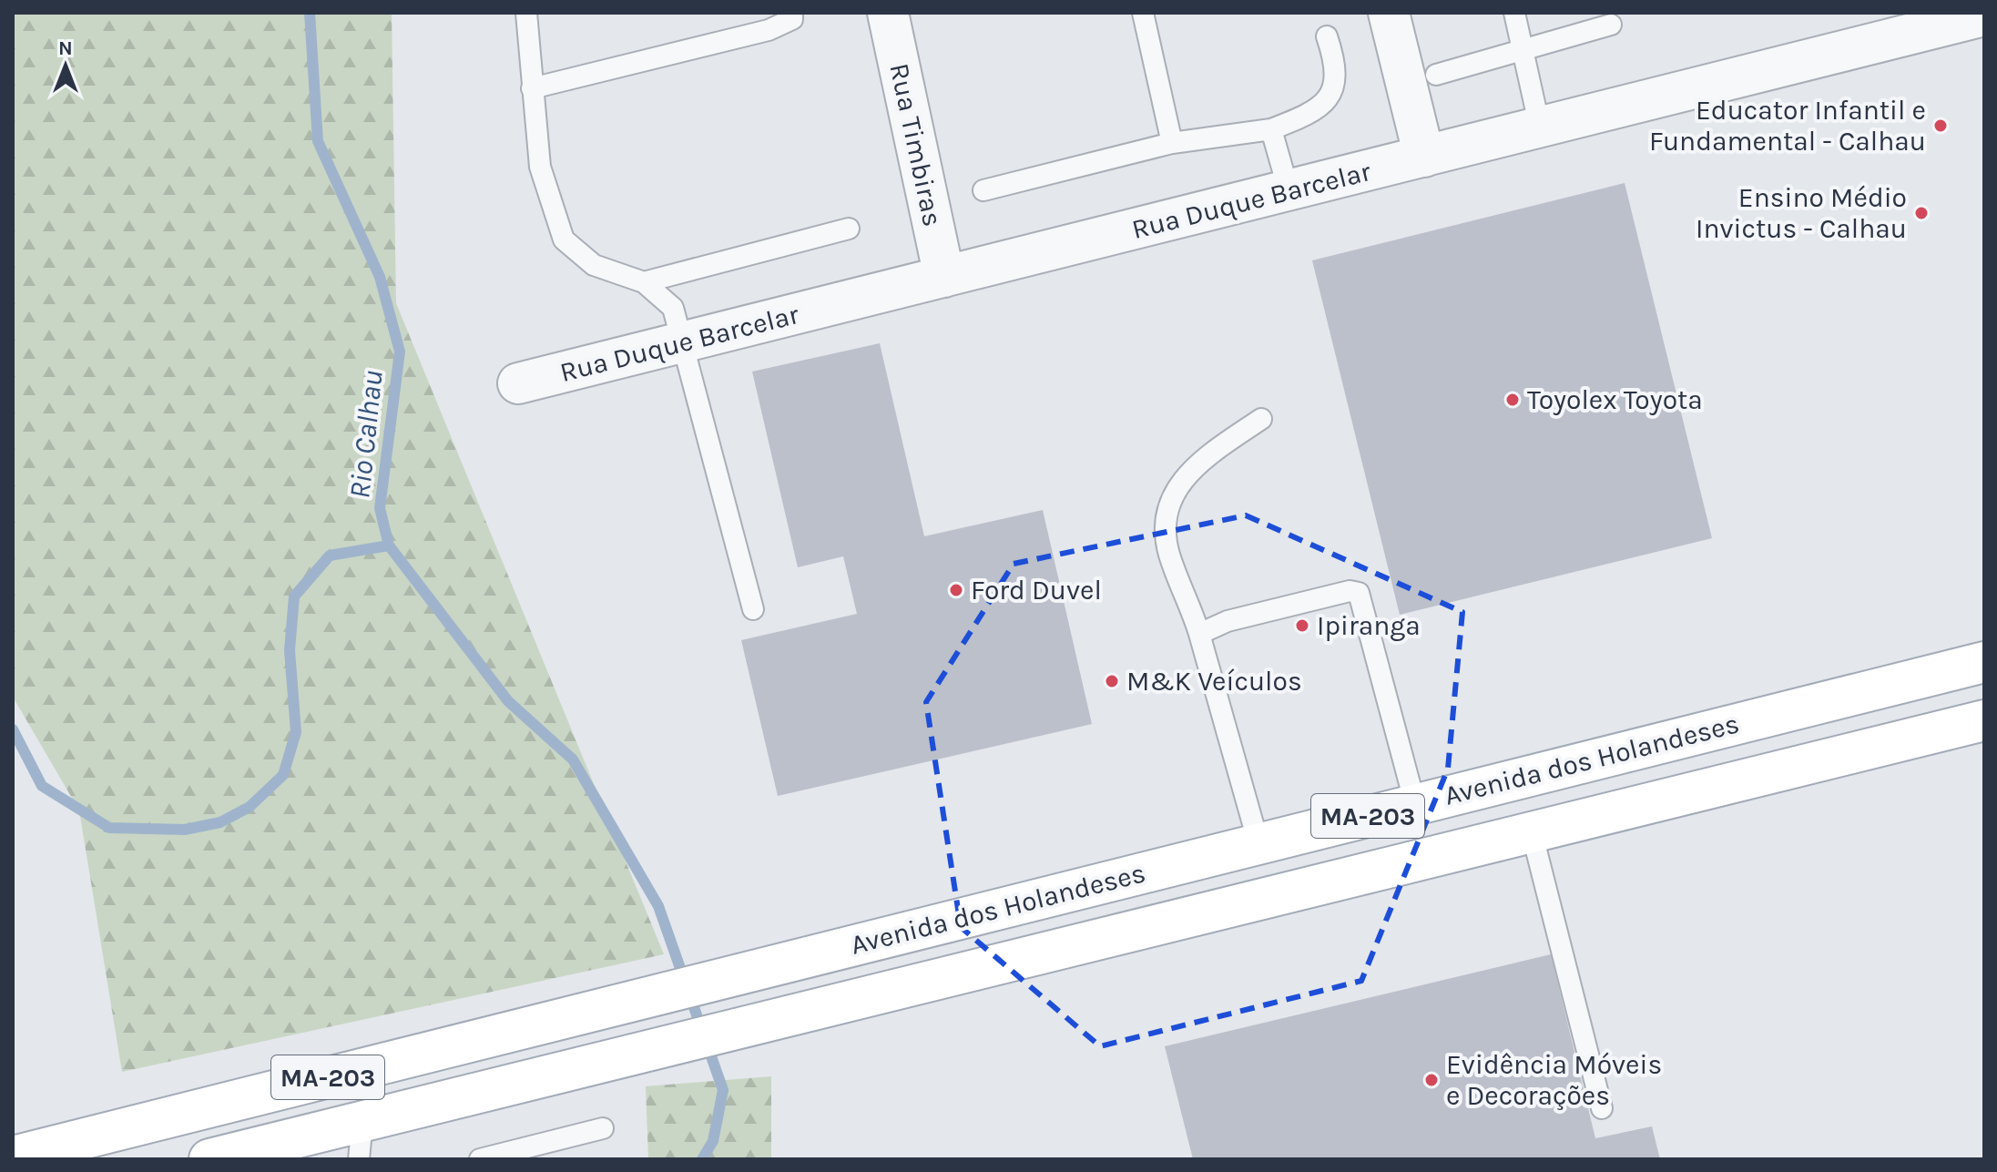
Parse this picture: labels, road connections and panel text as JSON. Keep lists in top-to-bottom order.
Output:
{
  "streets": {
    "main road": ["Avenida dos Holandeses", "MA-203"],
    "street": ["Rua Timbiras", "Rua Duque Barcelar"]
  },
  "crossings": [
    ["Rua Timbiras", "Rua Duque Barcelar"]
  ],
  "water": ["Rio Calhau"],
  "places": [
    "Educator Infantil e Fundamental - Calhau",
    "Ensino Médio Invictus - Calhau",
    "Toyolex Toyota",
    "Ford Duvel",
    "Ipiranga",
    "M&K Veículos",
    "Evidência Móveis e Decorações"
  ],
  "north": "top"
}
